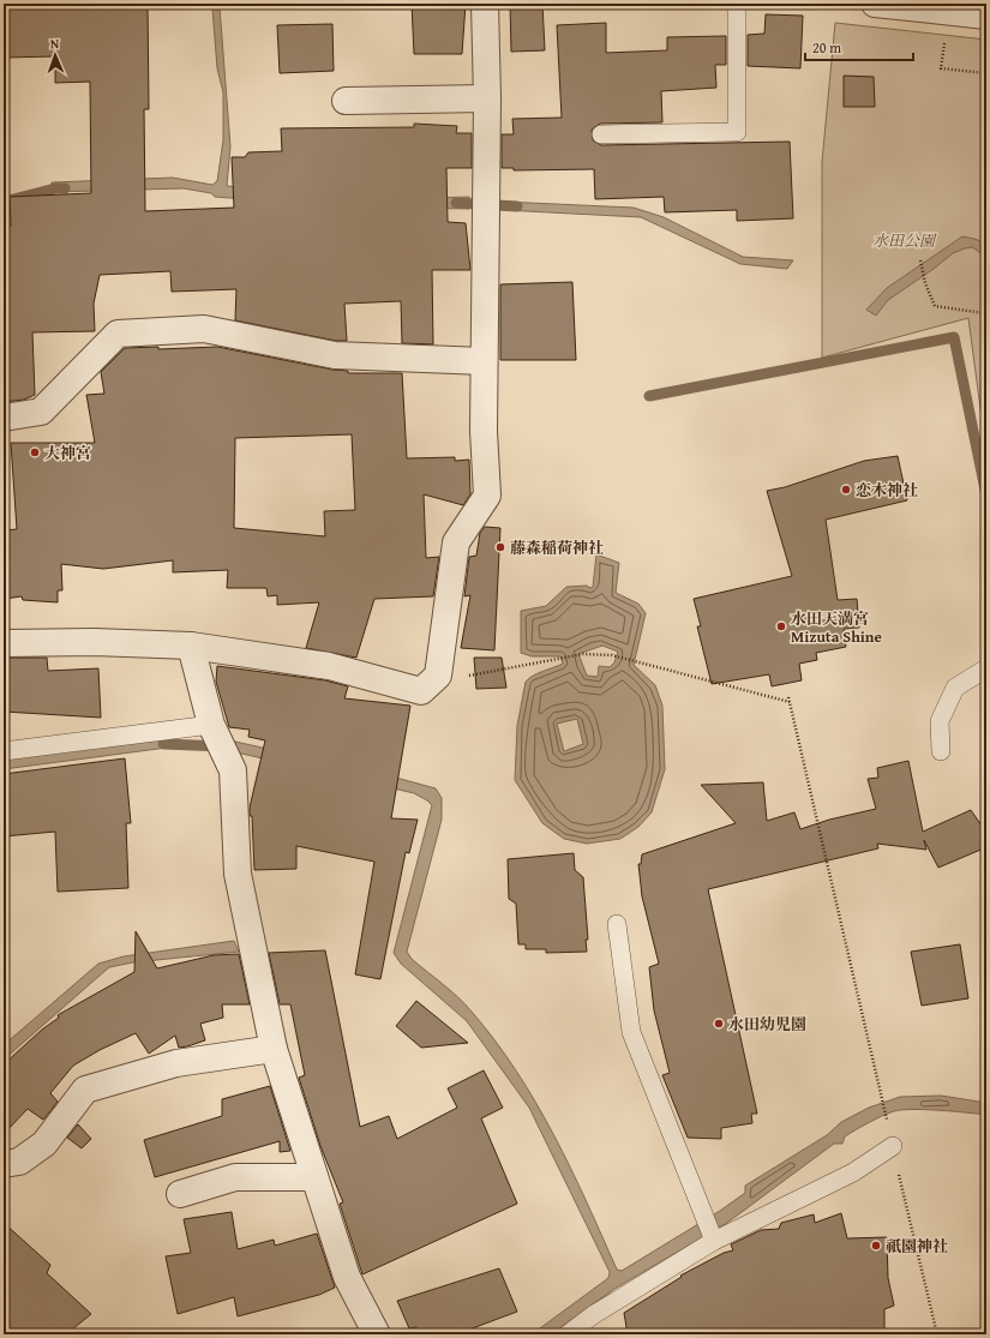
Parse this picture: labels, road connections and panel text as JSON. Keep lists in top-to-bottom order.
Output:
{
  "parks": ["水田公園"],
  "places": [
    "大神宮",
    "恋木神社",
    "藤森稲荷神社",
    "水田天満宮 Mizuta Shine",
    "水田幼児園",
    "祇園神社"
  ],
  "scale_bar": "20 m",
  "north": "top"
}
